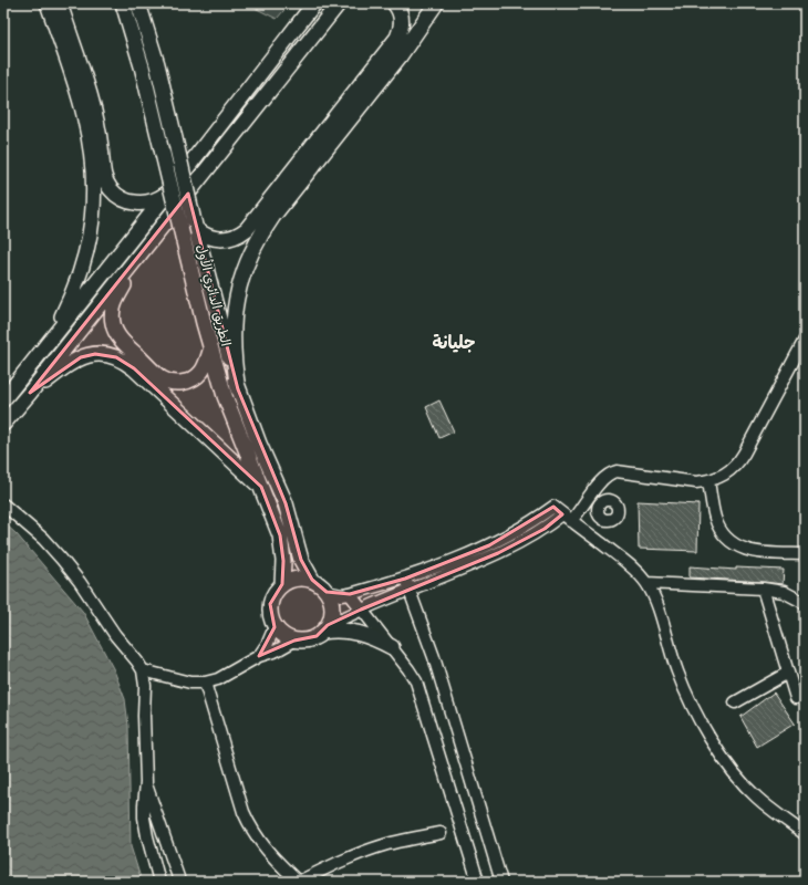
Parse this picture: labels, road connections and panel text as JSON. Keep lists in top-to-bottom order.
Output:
{
  "streets": {
    "main road": ["الطريق الدائري الأول"]
  },
  "districts": ["جليانة"]
}
